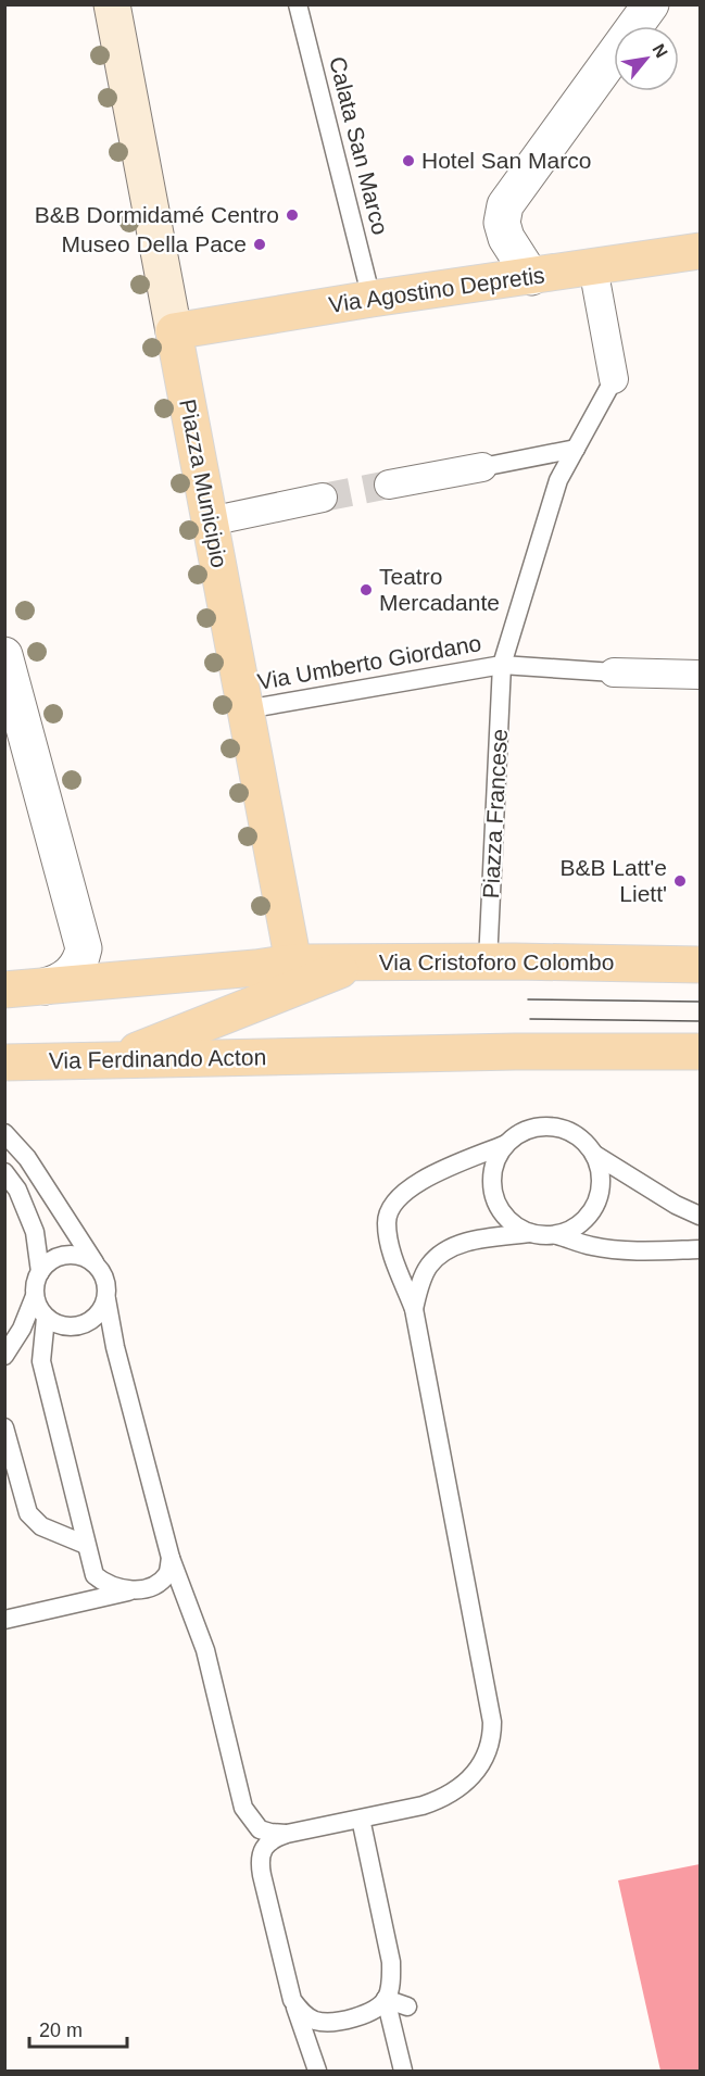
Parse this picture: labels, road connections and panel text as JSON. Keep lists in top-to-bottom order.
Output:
{
  "streets": {
    "main road": [
      "Via Agostino Depretis",
      "Piazza Municipio",
      "Via Cristoforo Colombo",
      "Via Ferdinando Acton"
    ],
    "street": ["Piazza Francese"],
    "lane": ["Calata San Marco", "Via Umberto Giordano"]
  },
  "crossings": [
    ["Calata San Marco", "Via Agostino Depretis"],
    ["Via Agostino Depretis", "Piazza Municipio"],
    ["Via Agostino Depretis", "Piazza Francese"],
    ["Piazza Municipio", "Via Umberto Giordano"],
    ["Piazza Municipio", "Via Cristoforo Colombo"],
    ["Via Umberto Giordano", "Piazza Francese"],
    ["Piazza Francese", "Via Cristoforo Colombo"]
  ],
  "places": [
    "Hotel San Marco",
    "B&B Dormidamé Centro",
    "Museo Della Pace",
    "Teatro Mercadante",
    "B&B Latt'e Liett'"
  ],
  "scale_bar": "20 m",
  "north": "top right"
}
